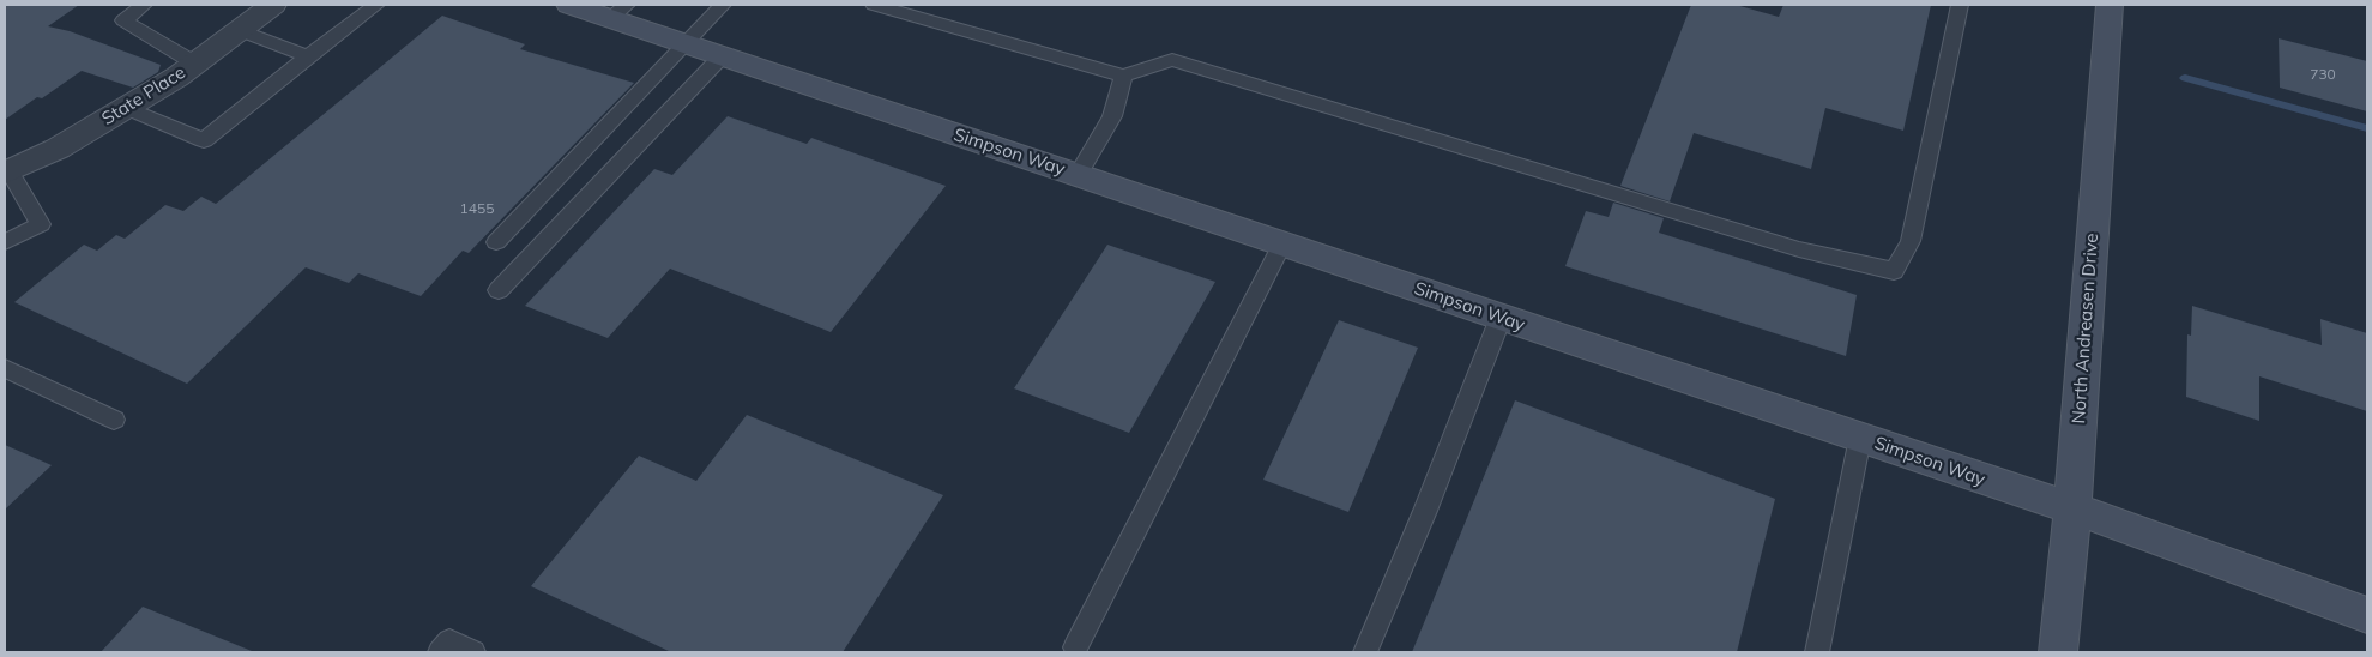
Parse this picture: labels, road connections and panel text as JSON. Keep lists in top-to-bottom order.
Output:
{
  "streets": {
    "street": ["State Place", "Simpson Way", "North Andreasen Drive"]
  },
  "crossings": [
    ["Simpson Way", "North Andreasen Drive"]
  ],
  "house_numbers": ["730", "1455"]
}
